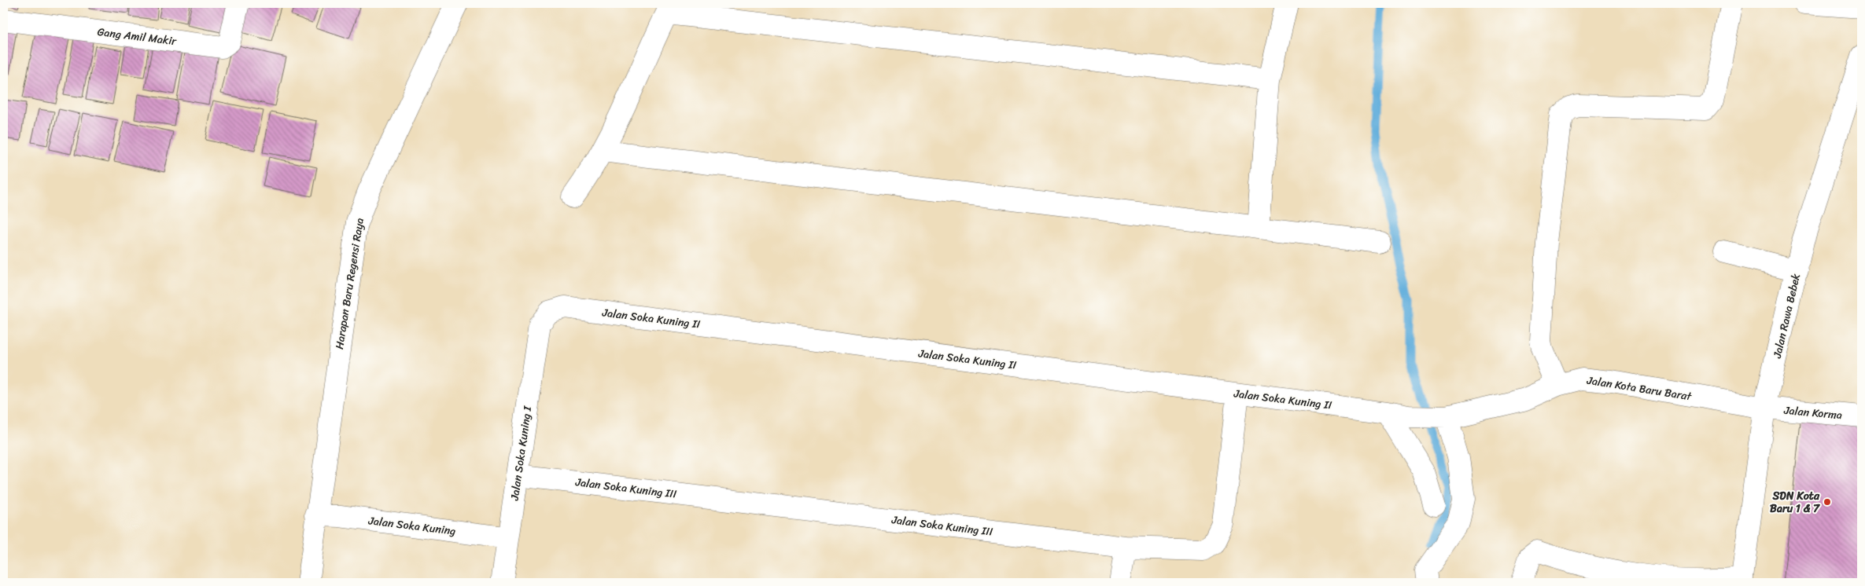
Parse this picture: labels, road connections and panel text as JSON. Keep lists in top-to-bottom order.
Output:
{
  "streets": {
    "street": [
      "Gang Amil Makir",
      "Harapan Baru Regensi Raya",
      "Jalan Rawa Bebek",
      "Jalan Soka Kuning II",
      "Jalan Kota Baru Barat",
      "Jalan Korma",
      "Jalan Soka Kuning I",
      "Jalan Soka Kuning III",
      "Jalan Soka Kuning"
    ]
  },
  "crossings": [
    ["Harapan Baru Regensi Raya", "Jalan Soka Kuning"],
    ["Jalan Rawa Bebek", "Jalan Kota Baru Barat"],
    ["Jalan Rawa Bebek", "Jalan Korma"],
    ["Jalan Soka Kuning II", "Jalan Kota Baru Barat"],
    ["Jalan Soka Kuning II", "Jalan Soka Kuning I"],
    ["Jalan Soka Kuning II", "Jalan Soka Kuning III"],
    ["Jalan Kota Baru Barat", "Jalan Korma"],
    ["Jalan Soka Kuning I", "Jalan Soka Kuning III"],
    ["Jalan Soka Kuning I", "Jalan Soka Kuning"]
  ],
  "places": ["SDN Kota Baru 1 & 7"]
}
